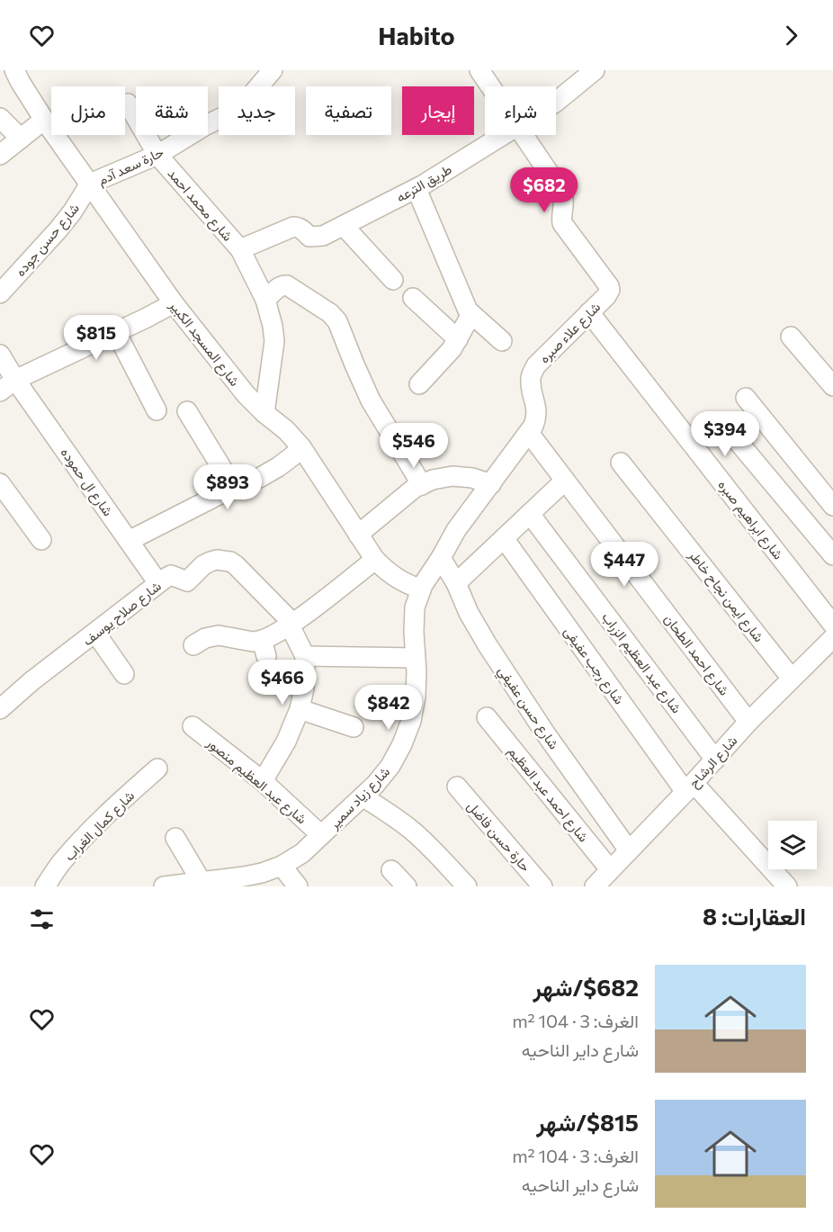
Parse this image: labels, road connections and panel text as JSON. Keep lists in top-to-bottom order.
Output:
{
  "streets": {
    "street": [
      "حارة سعد آدم",
      "طريق الترعه",
      "شارع محمد احمد",
      "شارع حسن جوده",
      "شارع علاء صبره",
      "شارع المسجد الكبير",
      "شارع ال حموده",
      "شارع ابراهيم صبره",
      "شارع ايمن نجاح خاطر",
      "شارع صلاح يوسف",
      "شارع احمد الطحان",
      "شارع عبد العظيم الزراب",
      "شارع رجب عفيفى",
      "شارع حسن عفيفي",
      "شارع الرشاح",
      "شارع عبد العظيم منصور",
      "شارع احمد عبد العظيم",
      "شارع زياد سمير",
      "شارع كمال الغراب",
      "حارة حسن فاضل"
    ]
  },
  "crossings": [
    ["حارة سعد آدم", "شارع محمد احمد"],
    ["حارة سعد آدم", "شارع حسن جوده"],
    ["حارة سعد آدم", "شارع المسجد الكبير"],
    ["طريق الترعه", "شارع محمد احمد"],
    ["شارع محمد احمد", "شارع المسجد الكبير"],
    ["شارع حسن جوده", "شارع المسجد الكبير"],
    ["شارع علاء صبره", "شارع ابراهيم صبره"],
    ["شارع علاء صبره", "شارع احمد الطحان"],
    ["شارع علاء صبره", "شارع زياد سمير"],
    ["شارع المسجد الكبير", "شارع زياد سمير"],
    ["شارع ال حموده", "شارع صلاح يوسف"],
    ["شارع ايمن نجاح خاطر", "شارع الرشاح"],
    ["شارع احمد الطحان", "شارع الرشاح"],
    ["شارع عبد العظيم الزراب", "شارع الرشاح"],
    ["شارع رجب عفيفى", "شارع الرشاح"],
    ["شارع حسن عفيفي", "شارع الرشاح"],
    ["شارع حسن عفيفي", "شارع زياد سمير"],
    ["شارع الرشاح", "شارع احمد عبد العظيم"],
    ["شارع عبد العظيم منصور", "شارع زياد سمير"]
  ],
  "page": {
    "header": "Habito",
    "chip": [
      "شراء",
      "إيجار",
      "تصفية",
      "جديد",
      "شقة",
      "منزل"
    ],
    "price": [
      "$682",
      "$815",
      "$394",
      "$546",
      "$893",
      "$447",
      "$466",
      "$842"
    ],
    "heading": "العقارات: 8",
    "list": [
      {
        "name": "$682/شهر",
        "note": "الغرف: 3 · 104 m² · شارع داير الناحيه"
      },
      {
        "name": "$815/شهر",
        "note": "الغرف: 3 · 104 m² · شارع داير الناحيه"
      }
    ]
  }
}
